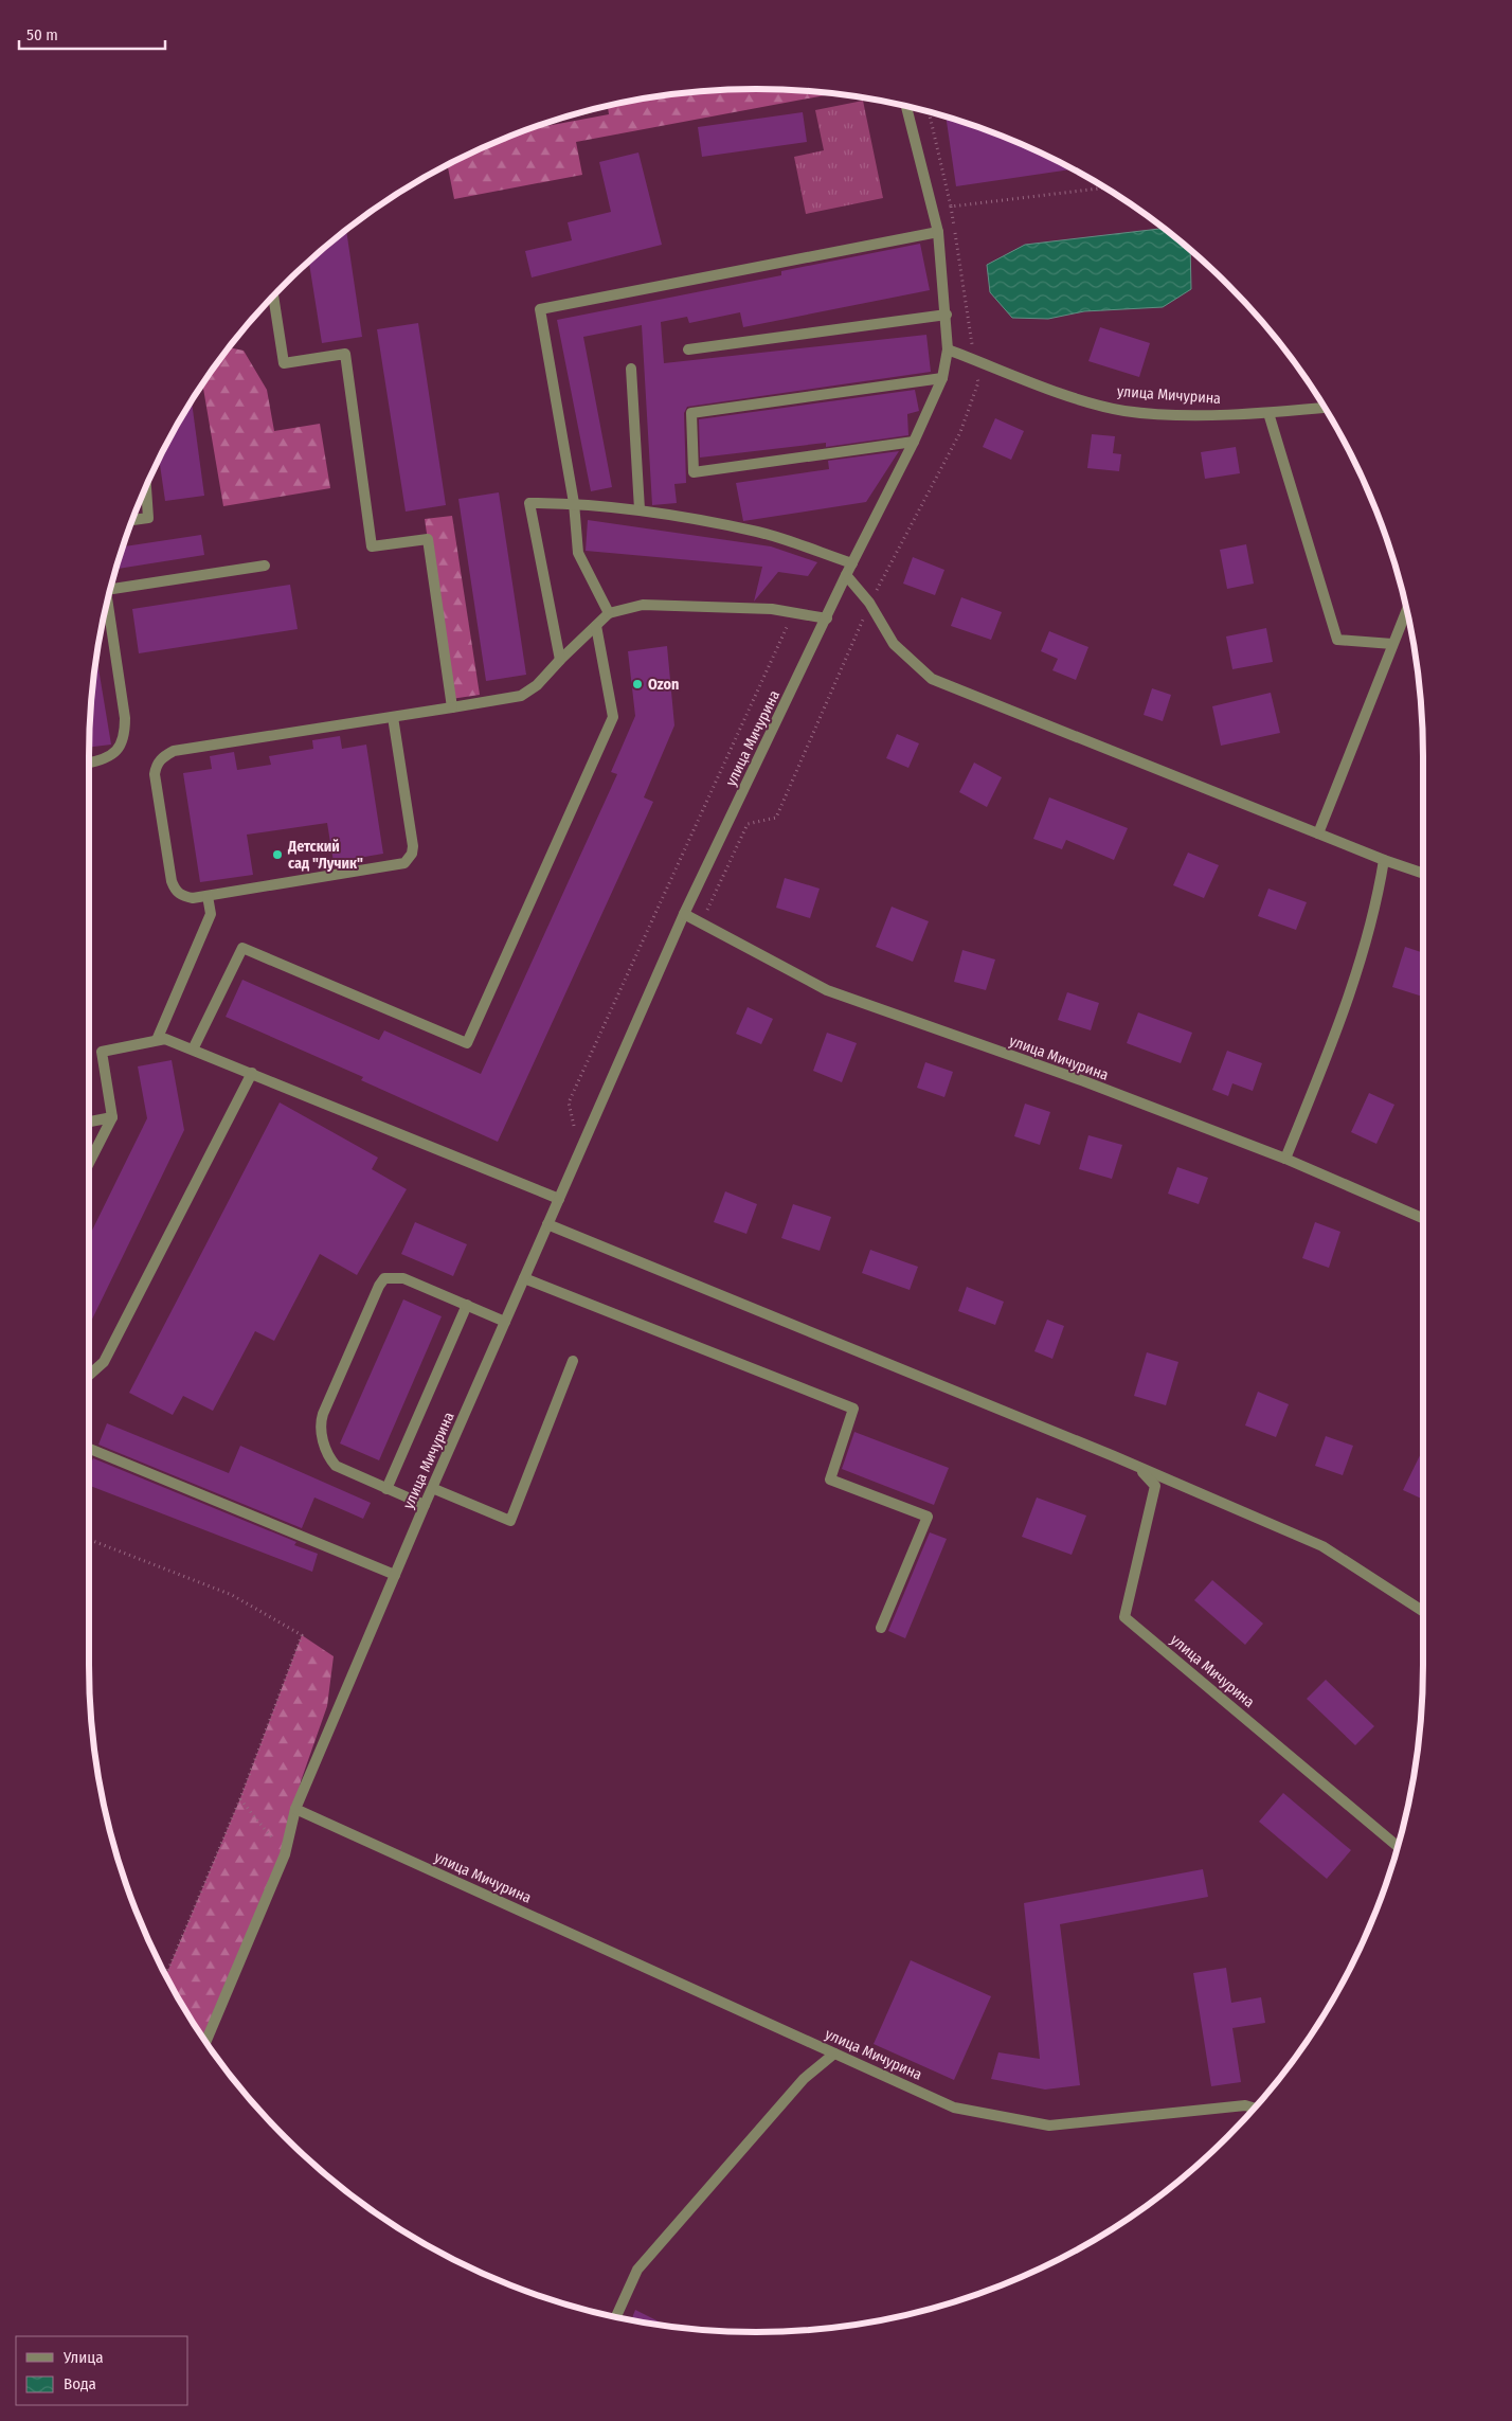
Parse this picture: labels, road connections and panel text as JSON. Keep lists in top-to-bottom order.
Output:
{
  "streets": {
    "street": ["улица Мичурина"]
  },
  "places": ["Ozon", "Детский сад \"Лучик\""],
  "legend": ["Улица", "Вода"],
  "scale_bar": "50 m"
}
